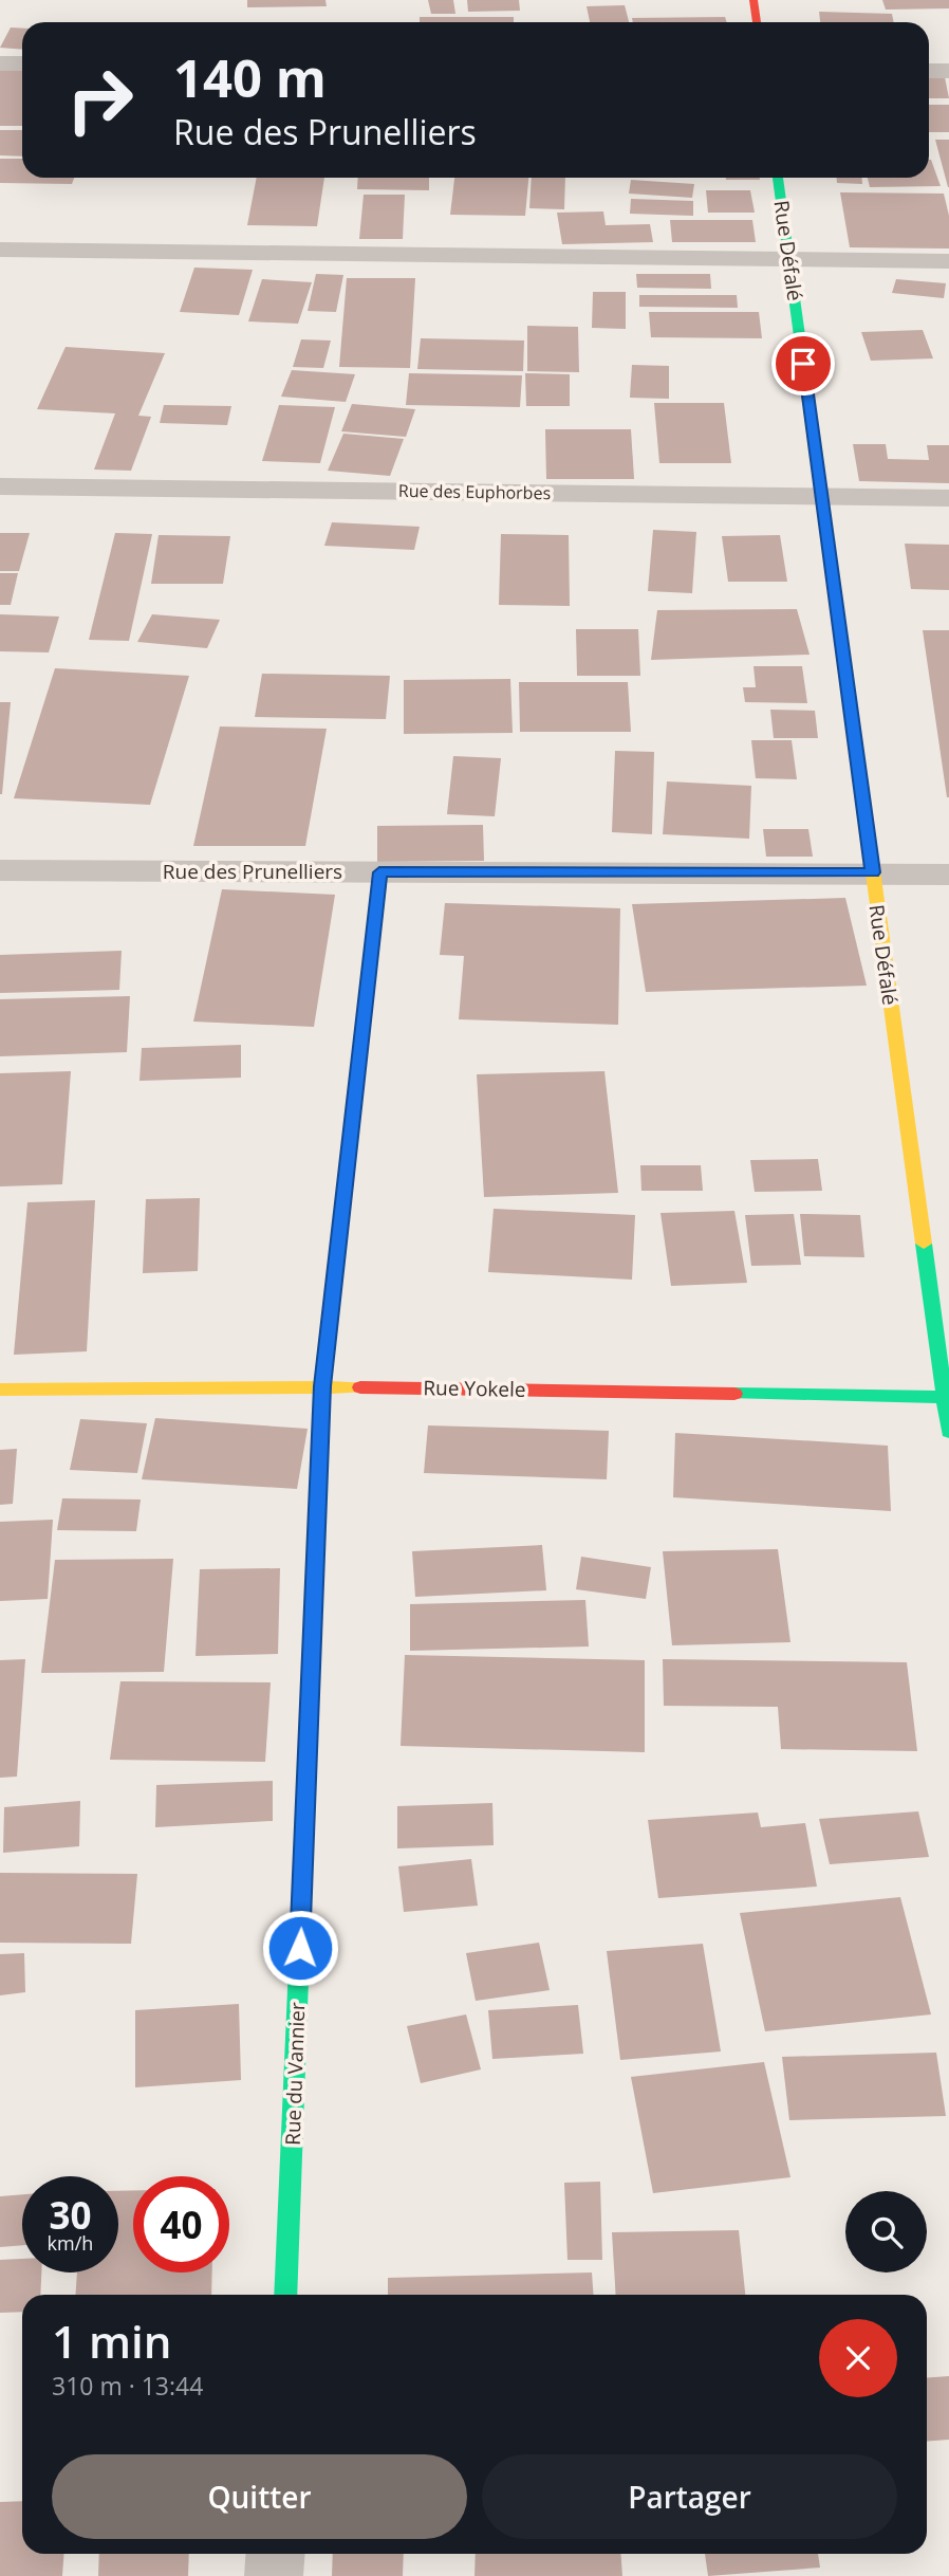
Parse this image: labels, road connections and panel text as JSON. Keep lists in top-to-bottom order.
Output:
{
  "streets": {
    "street": [
      "Rue Défalé",
      "Rue des Euphorbes",
      "Rue des Prunelliers",
      "Rue Yokele",
      "Rue du Vannier"
    ]
  },
  "crossings": [
    ["Rue Défalé", "Rue des Euphorbes"],
    ["Rue Défalé", "Rue des Prunelliers"],
    ["Rue Défalé", "Rue Yokele"],
    ["Rue des Prunelliers", "Rue du Vannier"],
    ["Rue Yokele", "Rue du Vannier"]
  ],
  "page": {
    "turn": ["140 m", "Rue des Prunelliers"],
    "speed": "30 km/h",
    "limit": "40",
    "heading": ["1 min", "310 m · 13:44"],
    "buttons": ["Quitter", "Partager"]
  }
}
